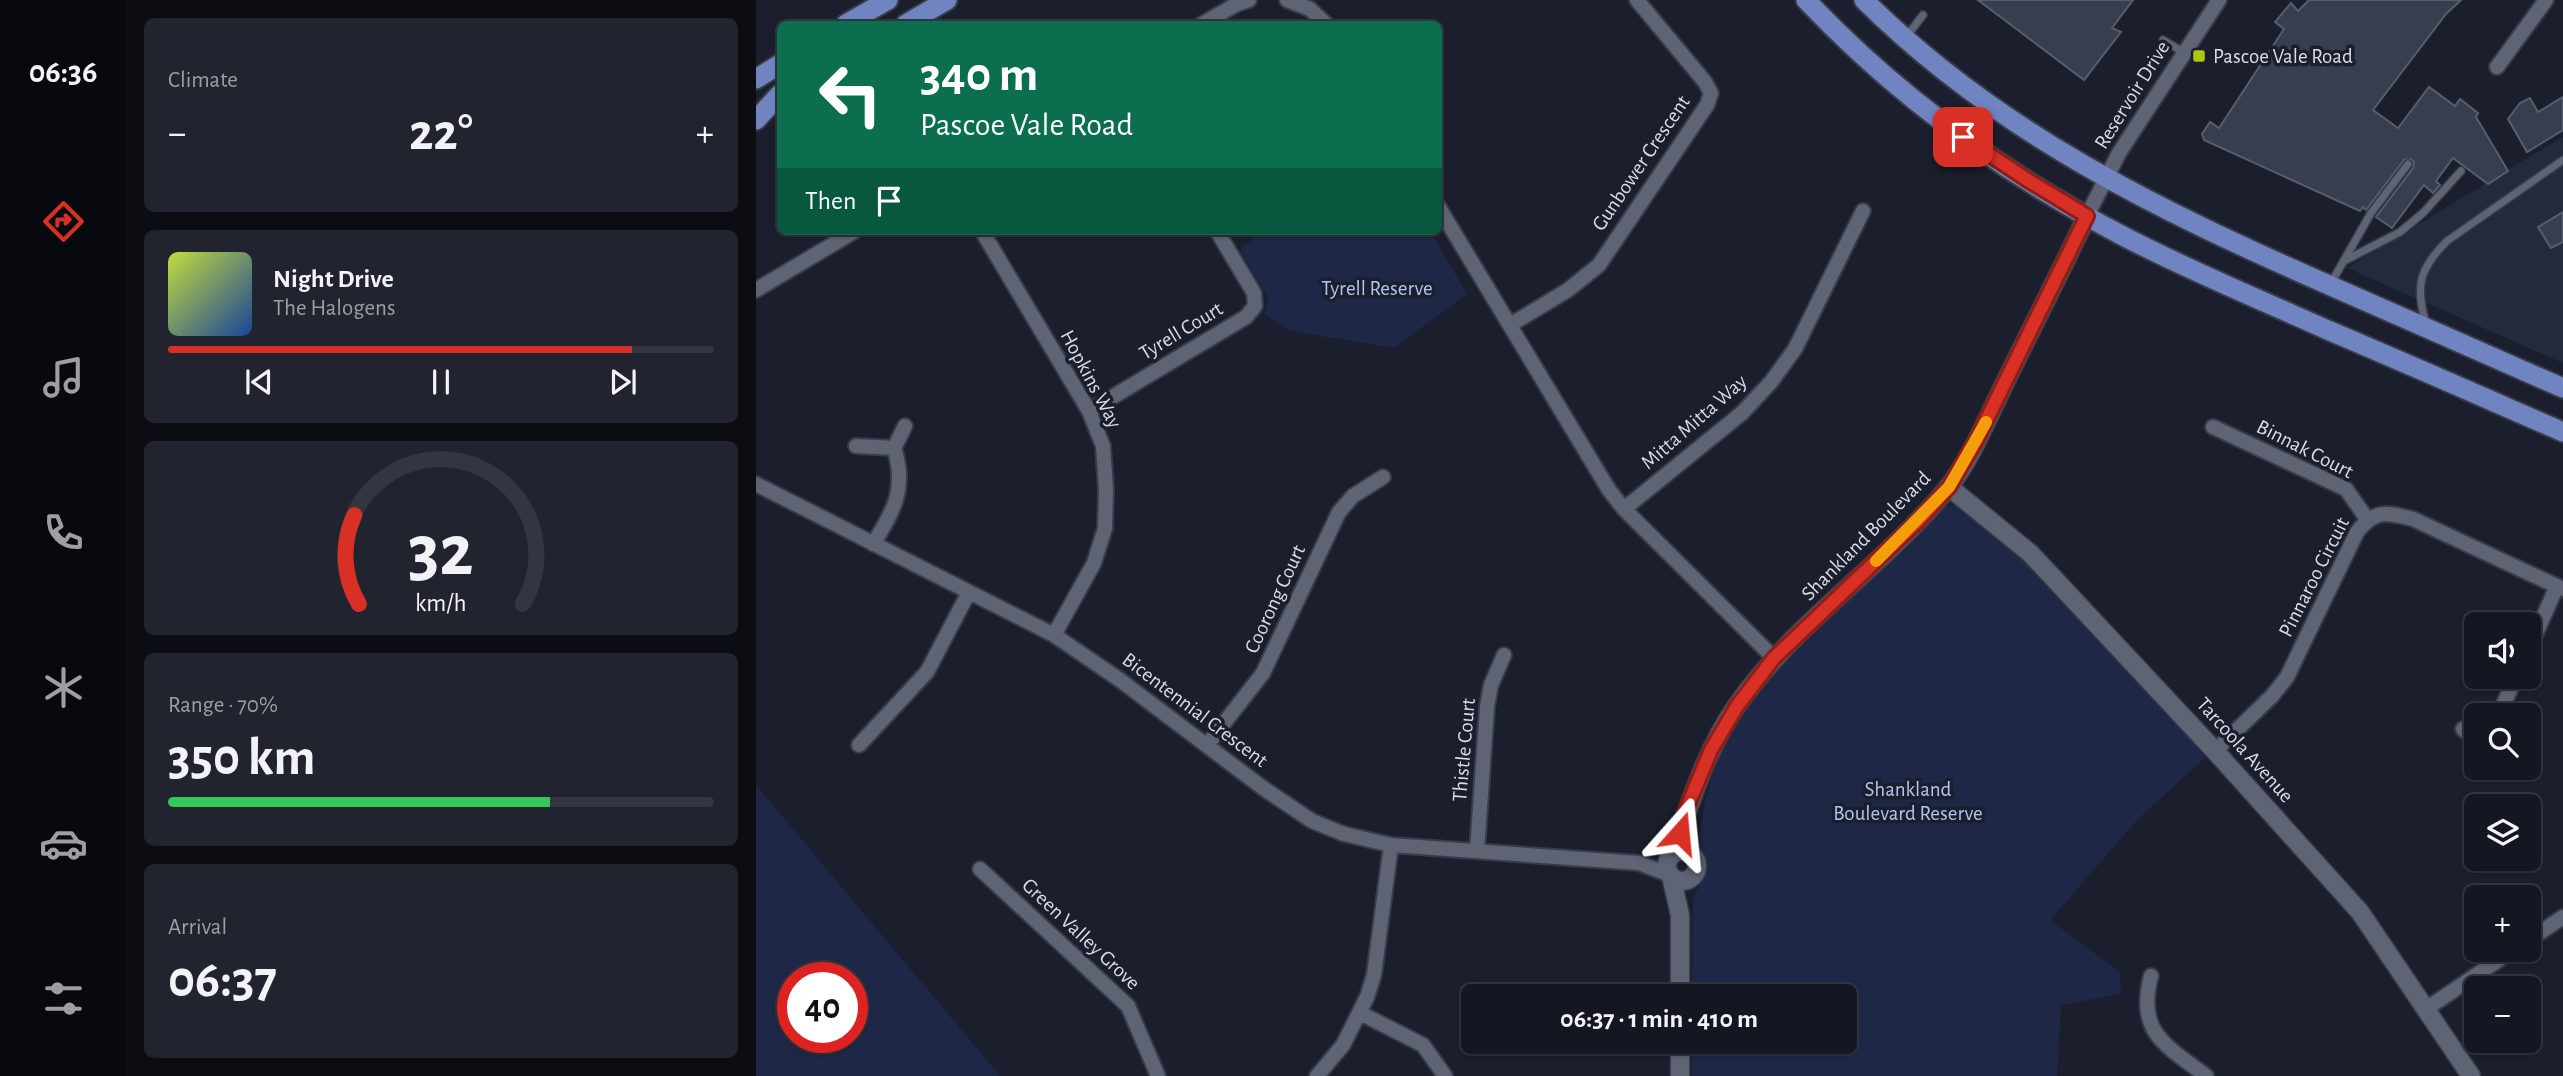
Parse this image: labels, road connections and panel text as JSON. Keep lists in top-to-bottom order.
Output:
{
  "streets": {
    "street": [
      "Reservoir Drive",
      "Gunbower Crescent",
      "Tyrell Court",
      "Hopkins Way",
      "Mitta Mitta Way",
      "Binnak Court",
      "Shankland Boulevard",
      "Pinnaroo Circuit",
      "Coorong Court",
      "Bicentennial Crescent",
      "Thistle Court",
      "Tarcoola Avenue",
      "Green Valley Grove"
    ]
  },
  "crossings": [
    ["Reservoir Drive", "Shankland Boulevard"],
    ["Tyrell Court", "Hopkins Way"],
    ["Hopkins Way", "Bicentennial Crescent"],
    ["Binnak Court", "Pinnaroo Circuit"],
    ["Shankland Boulevard", "Bicentennial Crescent"],
    ["Shankland Boulevard", "Tarcoola Avenue"],
    ["Pinnaroo Circuit", "Tarcoola Avenue"],
    ["Coorong Court", "Bicentennial Crescent"],
    ["Bicentennial Crescent", "Thistle Court"]
  ],
  "parks": ["Tyrell Reserve", "Shankland Boulevard Reserve"],
  "places": {
    "transit": ["Pascoe Vale Road"]
  },
  "page": {
    "tabs": "06:36",
    "tile": [
      "Climate",
      ["Range · 70%", "350 km"],
      ["Arrival", "06:37"]
    ],
    "turn": ["340 m", "Pascoe Vale Road"],
    "heat": ["−", "22°", "+"],
    "then": "Then",
    "song": ["Night Drive", "The Halogens"],
    "map_buttons": ["+", "−"],
    "limit": "40",
    "trip": "06:37 · 1 min · 410 m",
    "gauge": ["32", "km/h"]
  }
}
